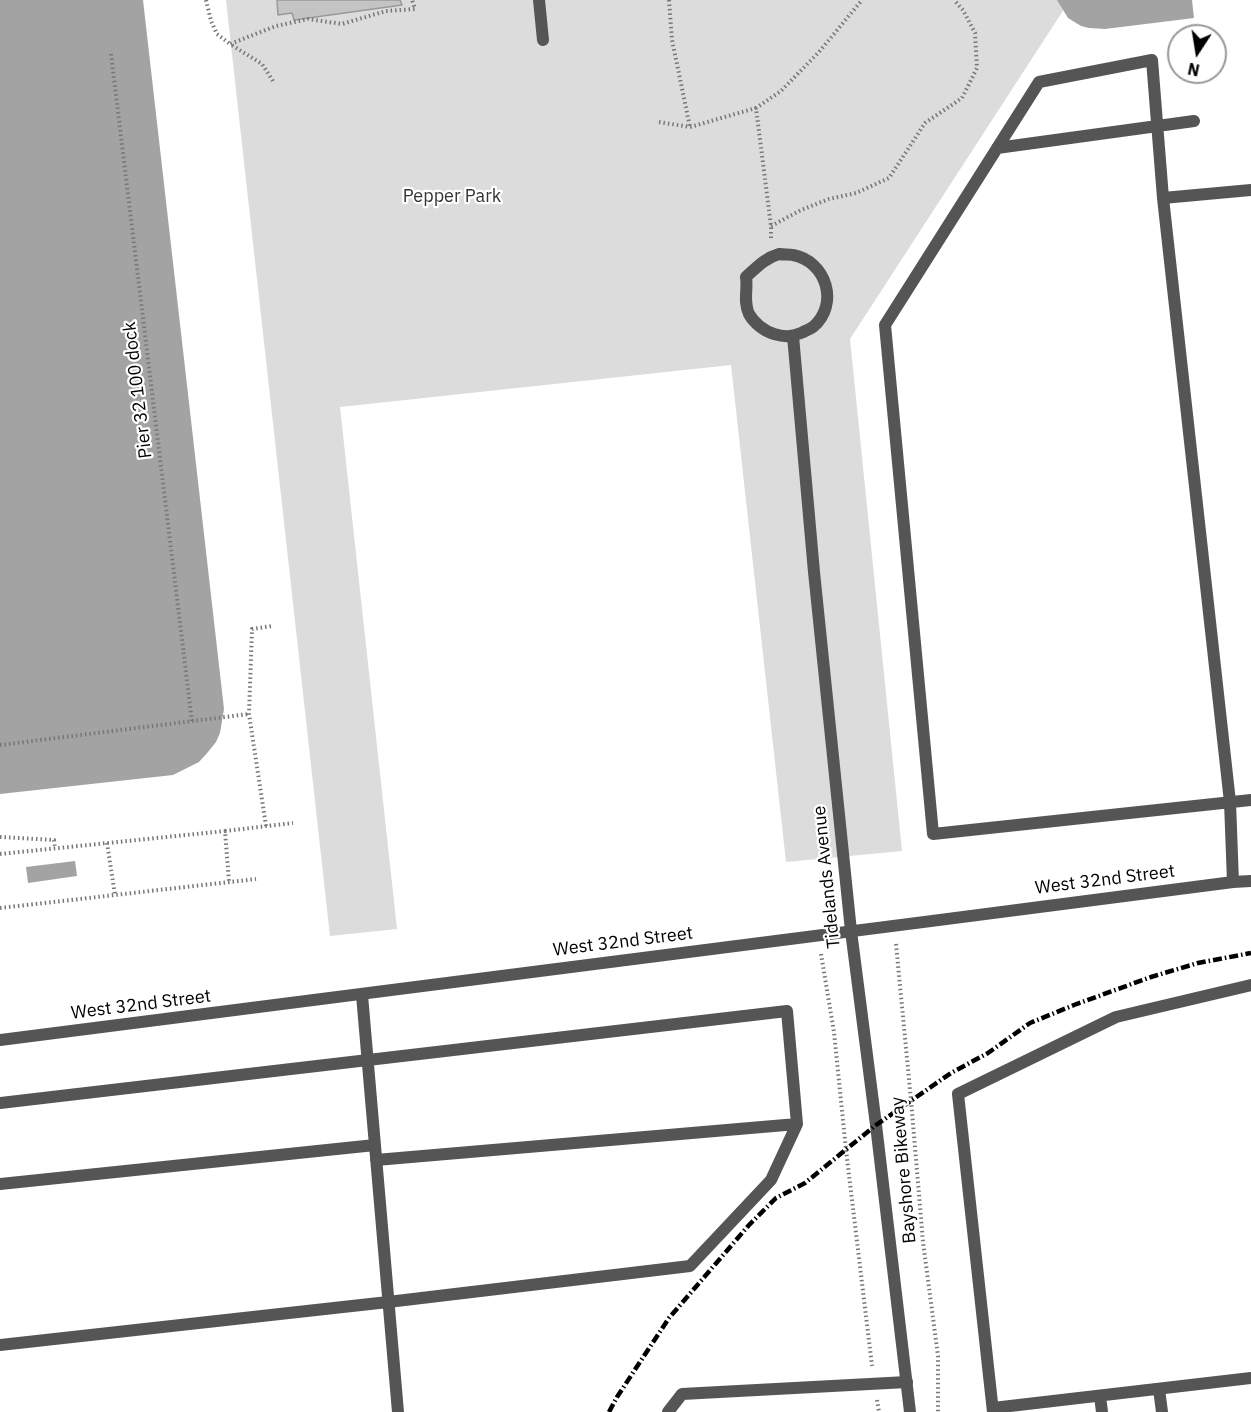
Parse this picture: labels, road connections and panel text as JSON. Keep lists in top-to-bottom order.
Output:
{
  "streets": {
    "street": ["Tidelands Avenue", "West 32nd Street"],
    "path": ["Pier 32 100 dock", "Bayshore Bikeway"]
  },
  "crossings": [
    ["Tidelands Avenue", "West 32nd Street"],
    ["West 32nd Street", "Bayshore Bikeway"]
  ],
  "parks": ["Pepper Park"],
  "north": "bottom"
}
